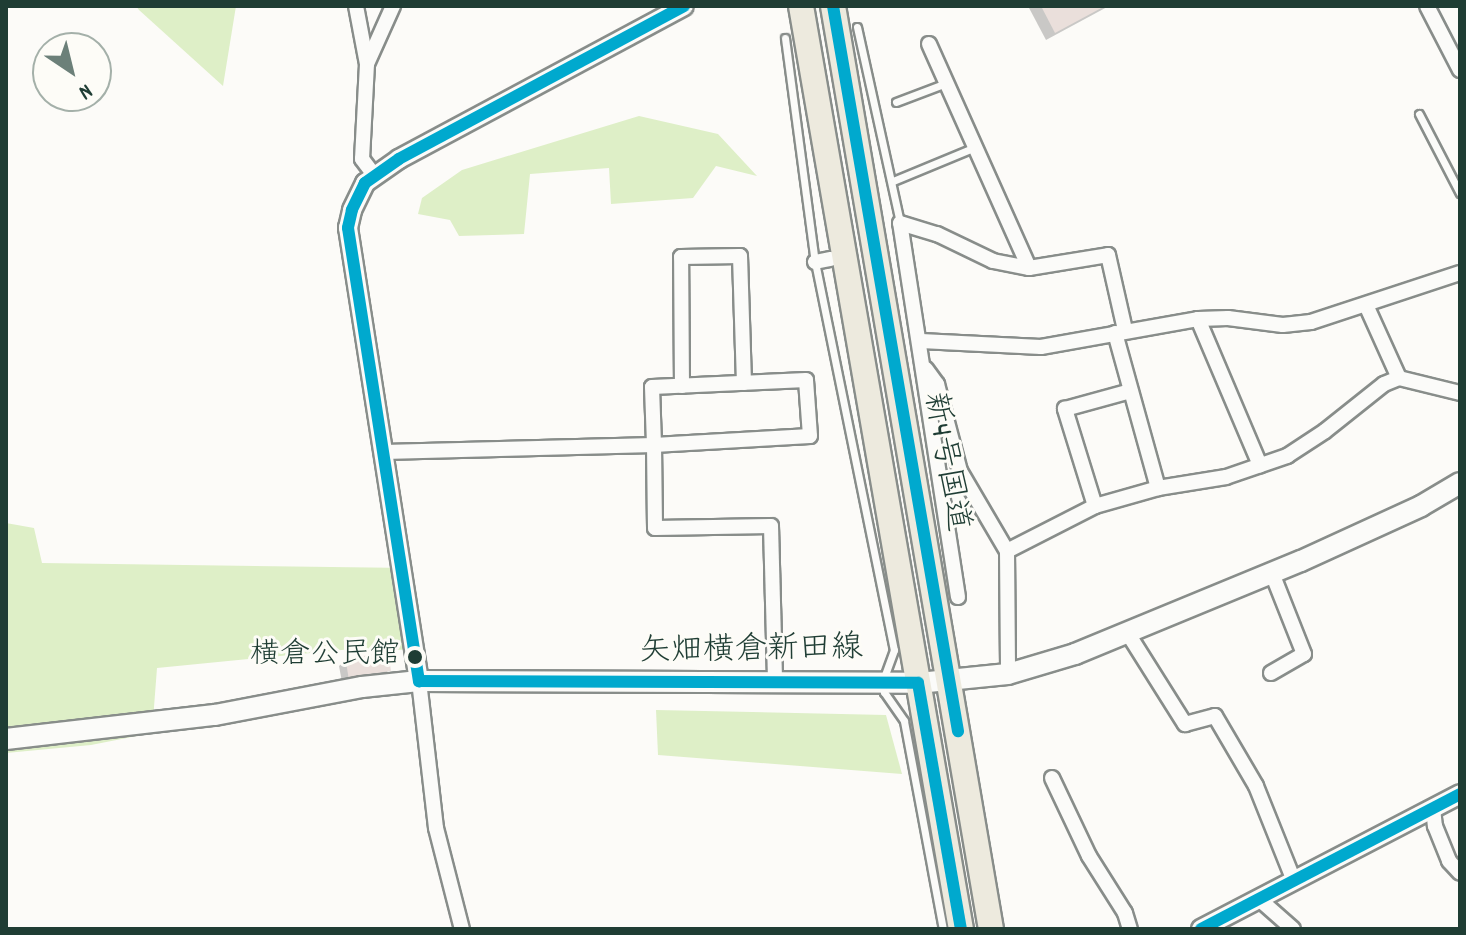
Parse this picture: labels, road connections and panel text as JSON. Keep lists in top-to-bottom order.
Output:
{
  "streets": {
    "highway": ["新4号国道"],
    "main road": ["矢畑横倉新田線"]
  },
  "crossings": [
    ["新4号国道", "矢畑横倉新田線"]
  ],
  "places": ["横倉公民館"],
  "north": "bottom right"
}
